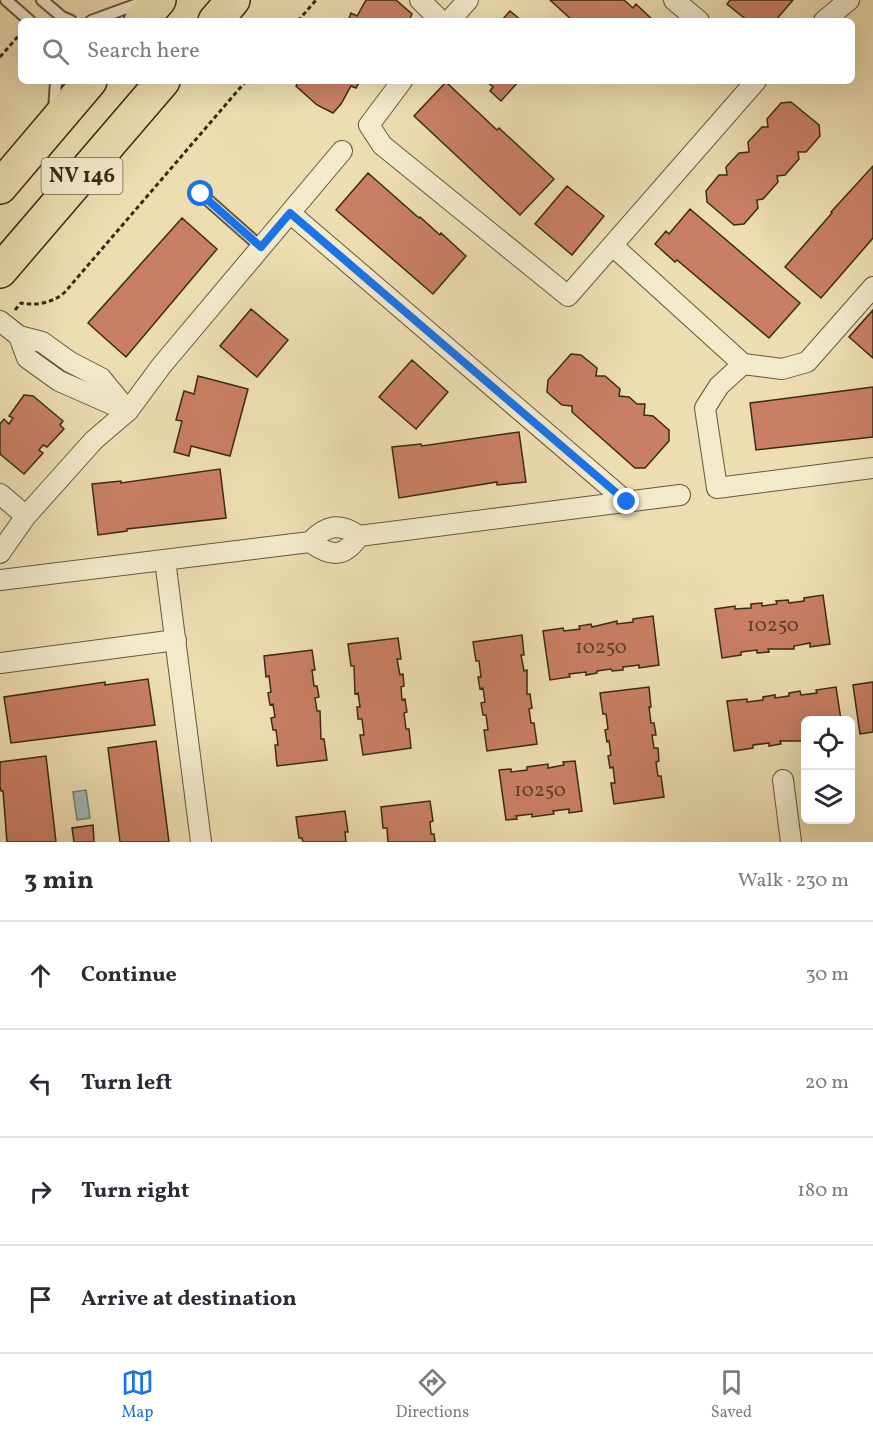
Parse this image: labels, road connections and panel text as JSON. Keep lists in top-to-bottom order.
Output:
{
  "streets": {
    "highway": ["NV 146"]
  },
  "house_numbers": ["10250", "10250", "10250"],
  "page": {
    "search": "Search here",
    "heading": ["3 min", "Walk · 230 m"],
    "list": [
      ["Continue", "30 m"],
      ["Turn left", "20 m"],
      ["Turn right", "180 m"],
      "Arrive at destination"
    ],
    "nav": ["Map", "Directions", "Saved"]
  }
}
